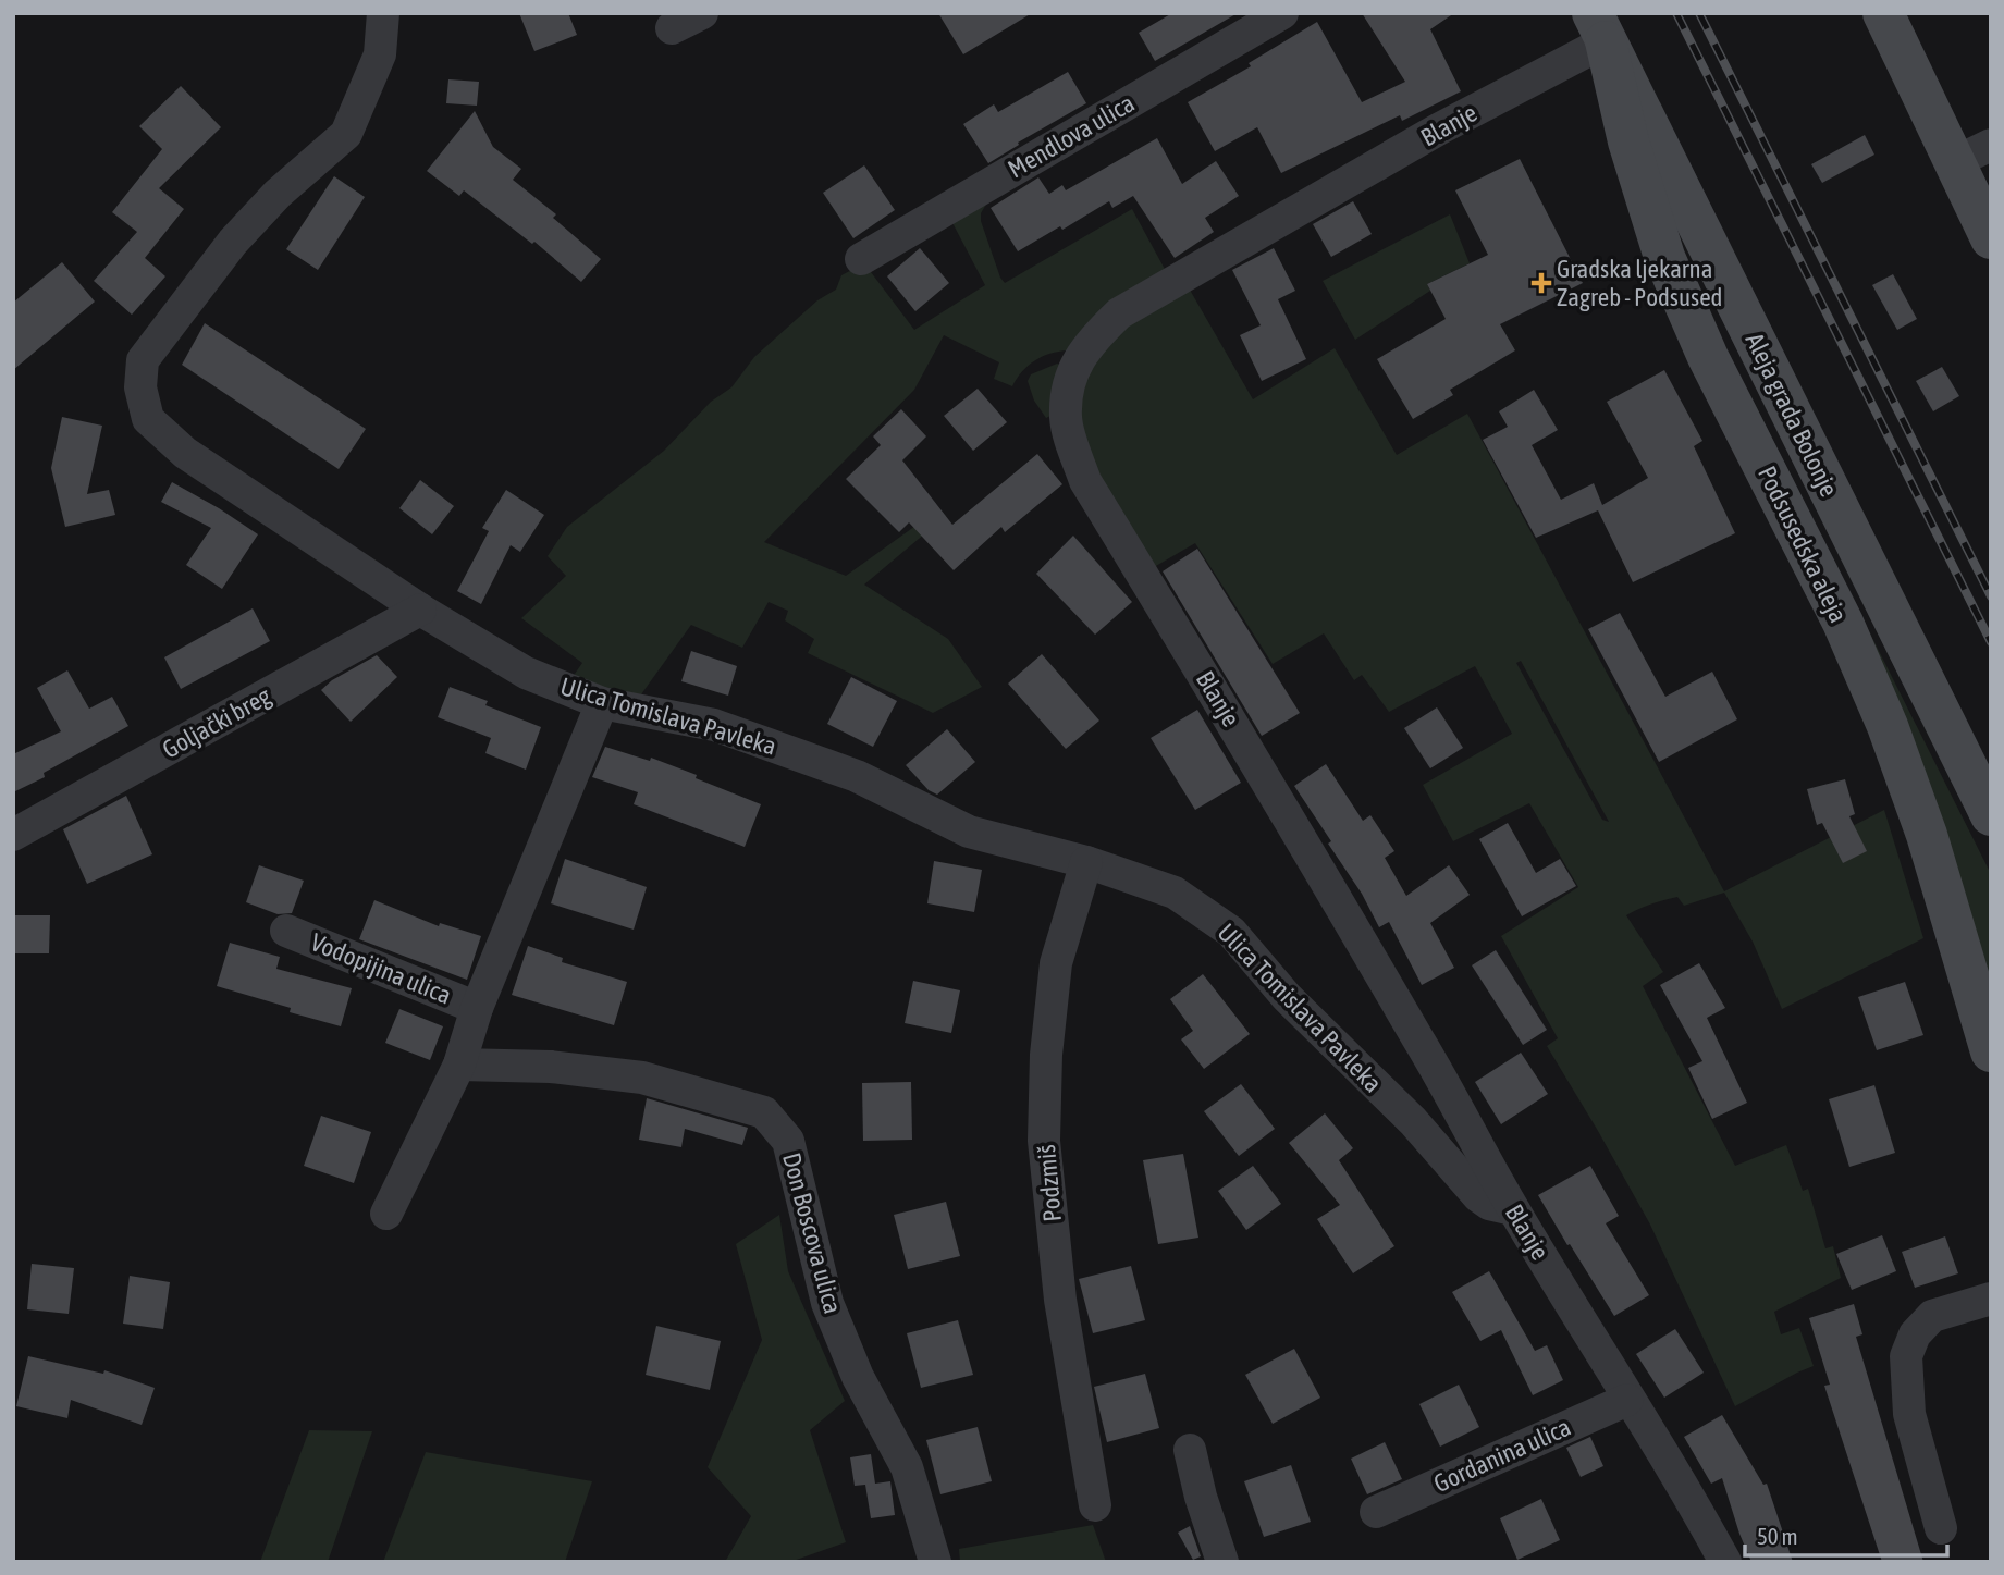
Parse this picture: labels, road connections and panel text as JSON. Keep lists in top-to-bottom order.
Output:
{
  "streets": {
    "main road": ["Aleja grada Bolonje", "Podsusedska aleja"],
    "street": [
      "Blanje",
      "Mendlova ulica",
      "Ulica Tomislava Pavleka",
      "Goljački breg",
      "Vodopijina ulica",
      "Podzmiš",
      "Don Boscova ulica",
      "Gordanina ulica"
    ]
  },
  "crossings": [
    ["Blanje", "Aleja grada Bolonje"],
    ["Blanje", "Podsusedska aleja"],
    ["Blanje", "Ulica Tomislava Pavleka"],
    ["Blanje", "Gordanina ulica"],
    ["Aleja grada Bolonje", "Podsusedska aleja"],
    ["Ulica Tomislava Pavleka", "Goljački breg"],
    ["Ulica Tomislava Pavleka", "Podzmiš"]
  ],
  "places": {
    "health": ["Gradska ljekarna Zagreb - Podsused"]
  },
  "scale_bar": "50 m"
}
